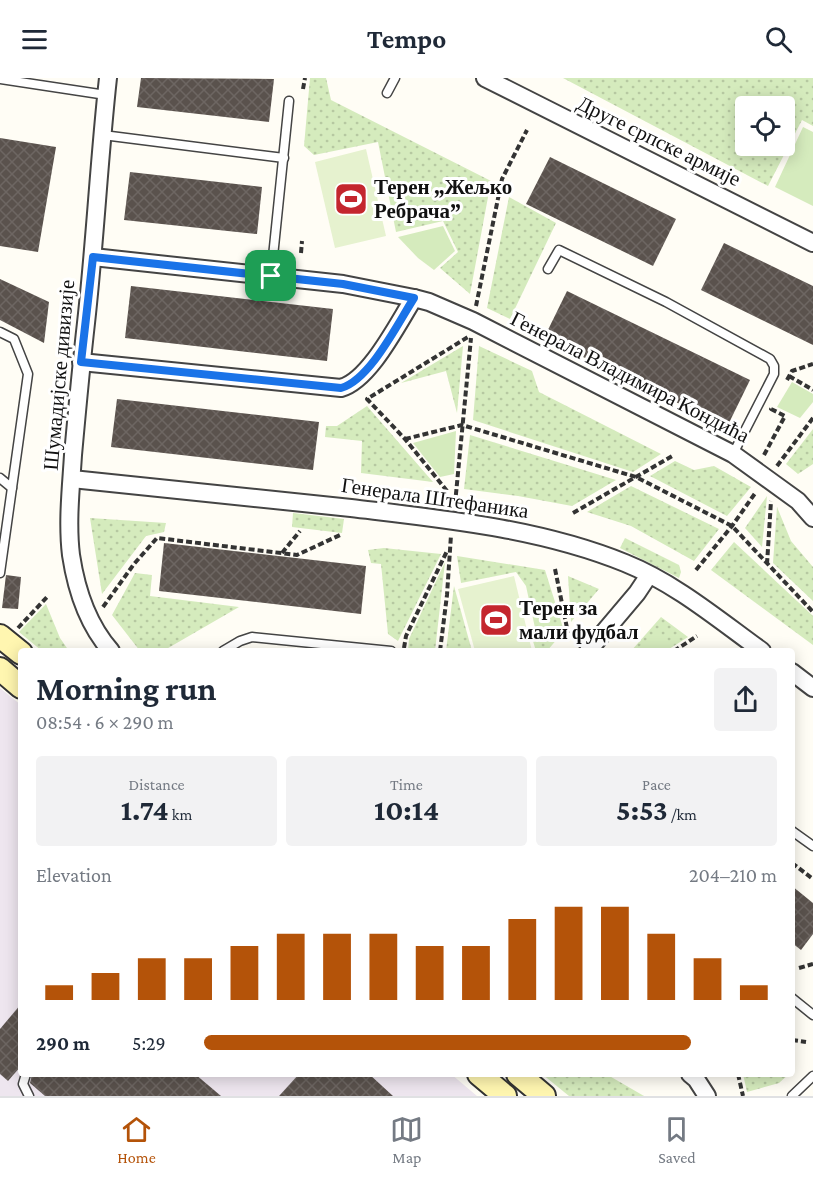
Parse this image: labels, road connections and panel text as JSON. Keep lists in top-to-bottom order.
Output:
{
  "streets": {
    "street": [
      "Друге српске армије",
      "Шумадијске дивизије",
      "Генерала Владимира Кондића",
      "Генерала Штефаника"
    ]
  },
  "crossings": [
    ["Шумадијске дивизије", "Генерала Владимира Кондића"],
    ["Шумадијске дивизије", "Генерала Штефаника"]
  ],
  "places": {
    "sports": ["Терен „Жељко Ребрача”", "Терен за мали фудбал"]
  },
  "page": {
    "header": "Tempo",
    "heading": ["Morning run", "08:54 · 6 × 290 m"],
    "stats": [
      ["Distance", "1.74 km"],
      ["Time", "10:14"],
      ["Pace", "5:53 /km"]
    ],
    "chart": ["Elevation", "204–210 m"],
    "list": [
      {
        "name": "290 m",
        "note": "5:29"
      }
    ],
    "tabs": ["Home", "Map", "Saved"]
  }
}
